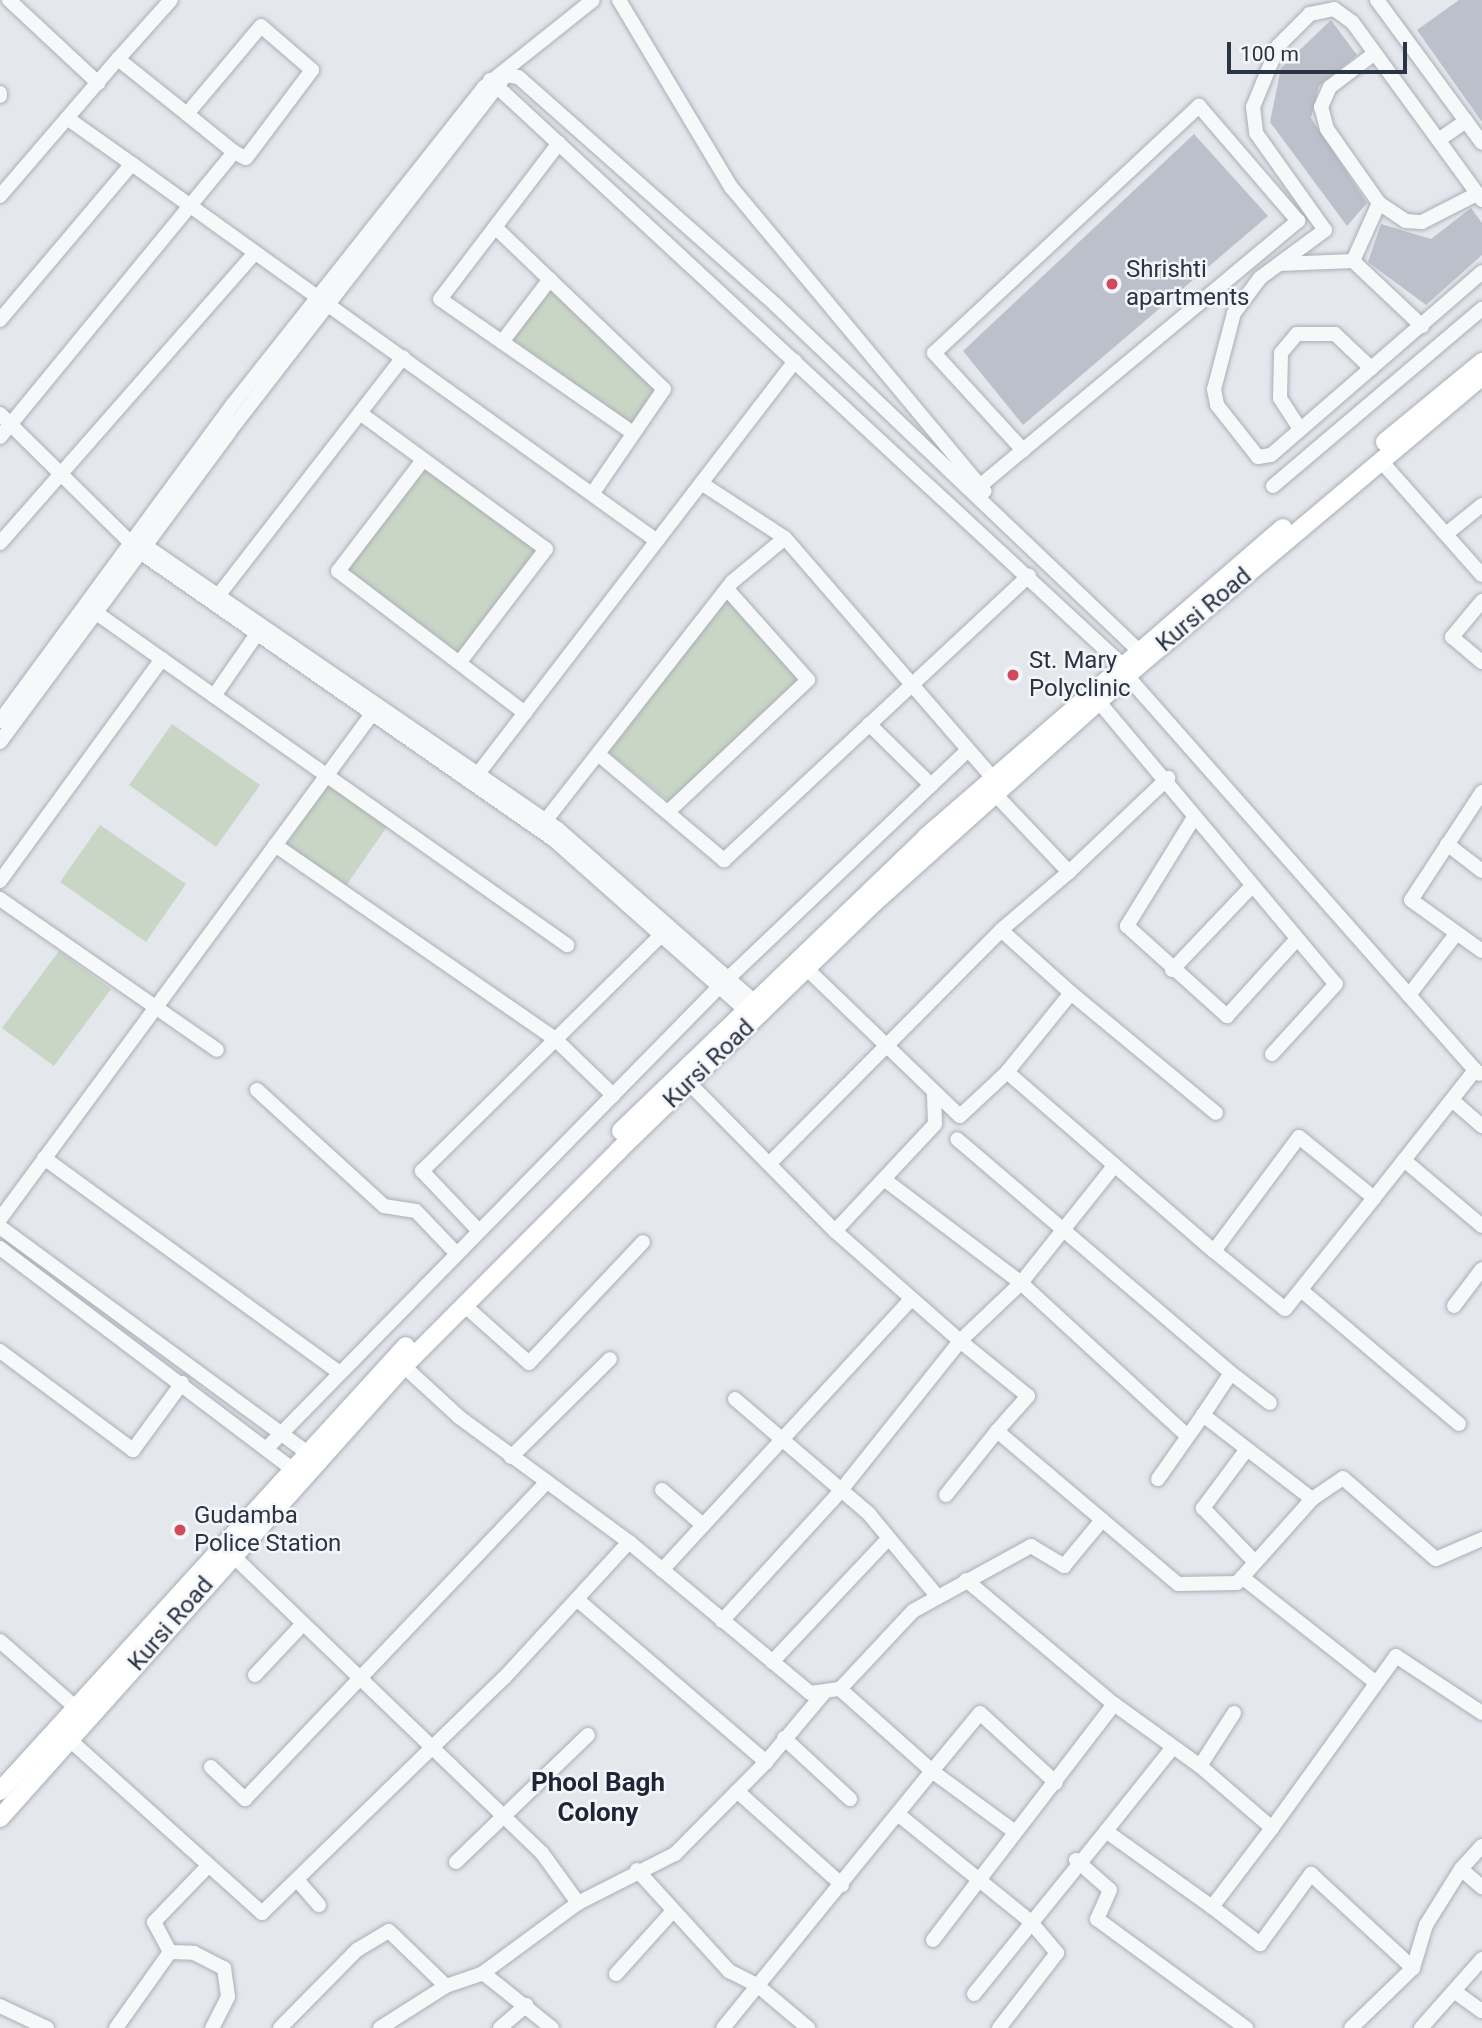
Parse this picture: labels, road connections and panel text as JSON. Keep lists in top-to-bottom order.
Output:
{
  "streets": {
    "main road": ["Kursi Road"]
  },
  "districts": ["Phool Bagh Colony"],
  "places": ["Shrishti apartments", "St. Mary Polyclinic", "Gudamba Police Station"],
  "scale_bar": "100 m"
}
